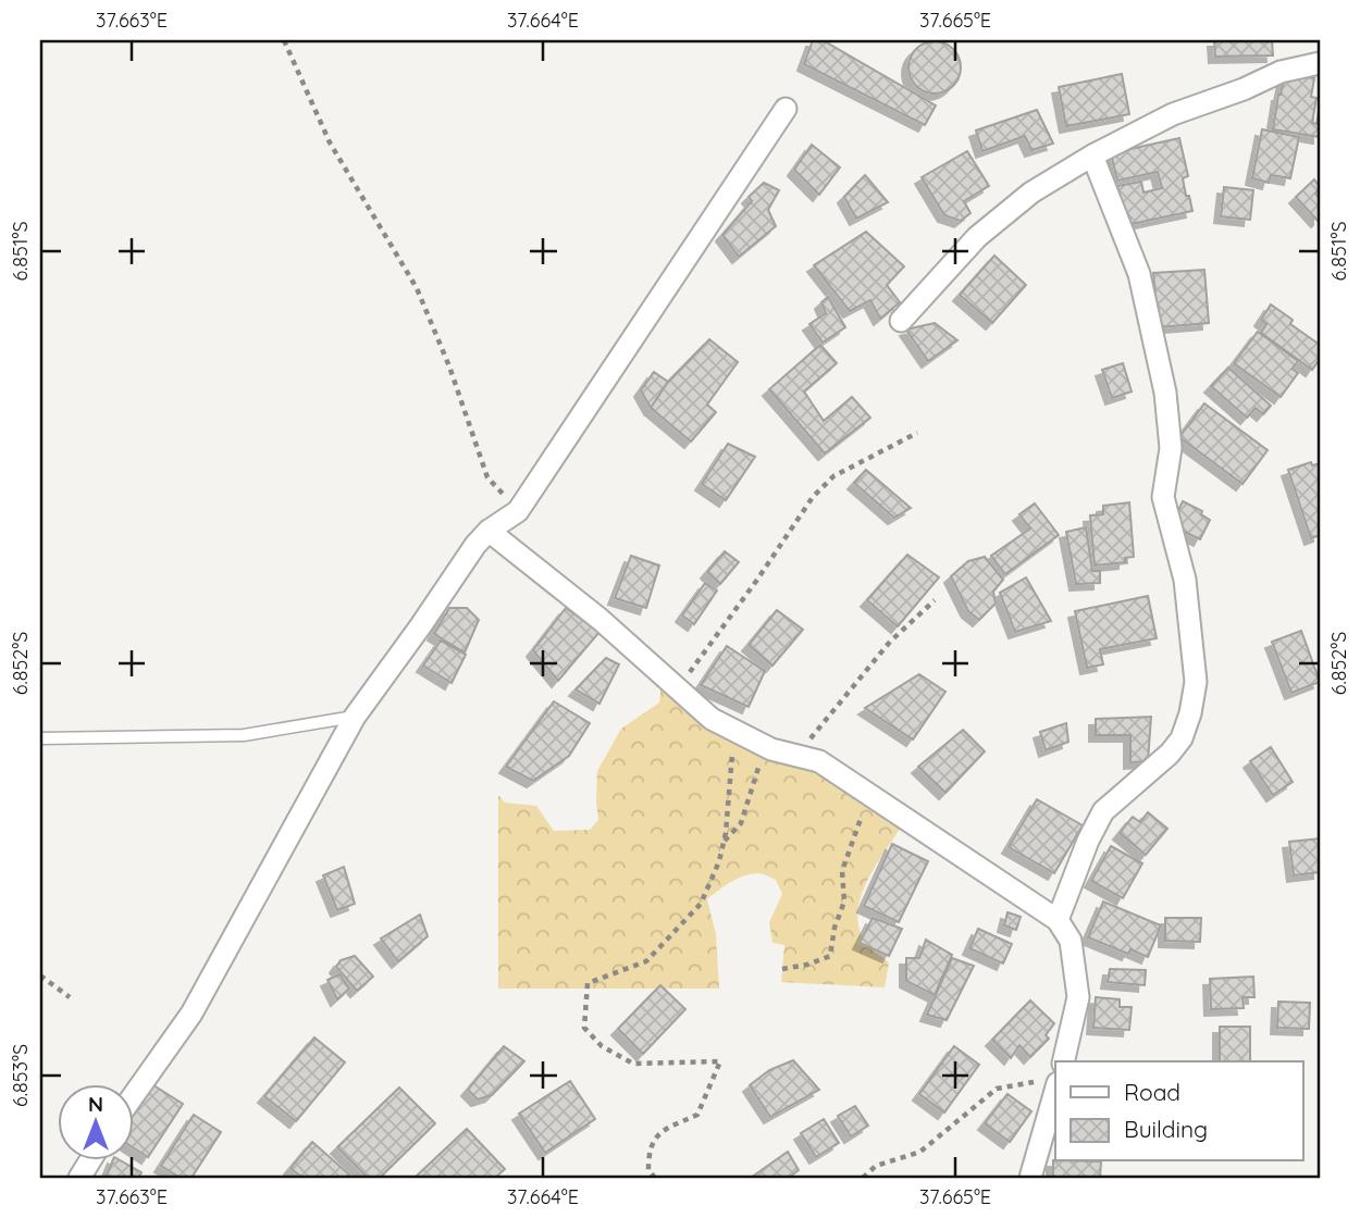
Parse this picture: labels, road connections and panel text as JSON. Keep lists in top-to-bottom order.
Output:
{
  "legend": ["Road", "Building"],
  "north": "top",
  "coordinates": [
    "37.663°E",
    "37.664°E",
    "37.665°E",
    "6.851°S",
    "6.852°S",
    "6.853°S"
  ]
}
